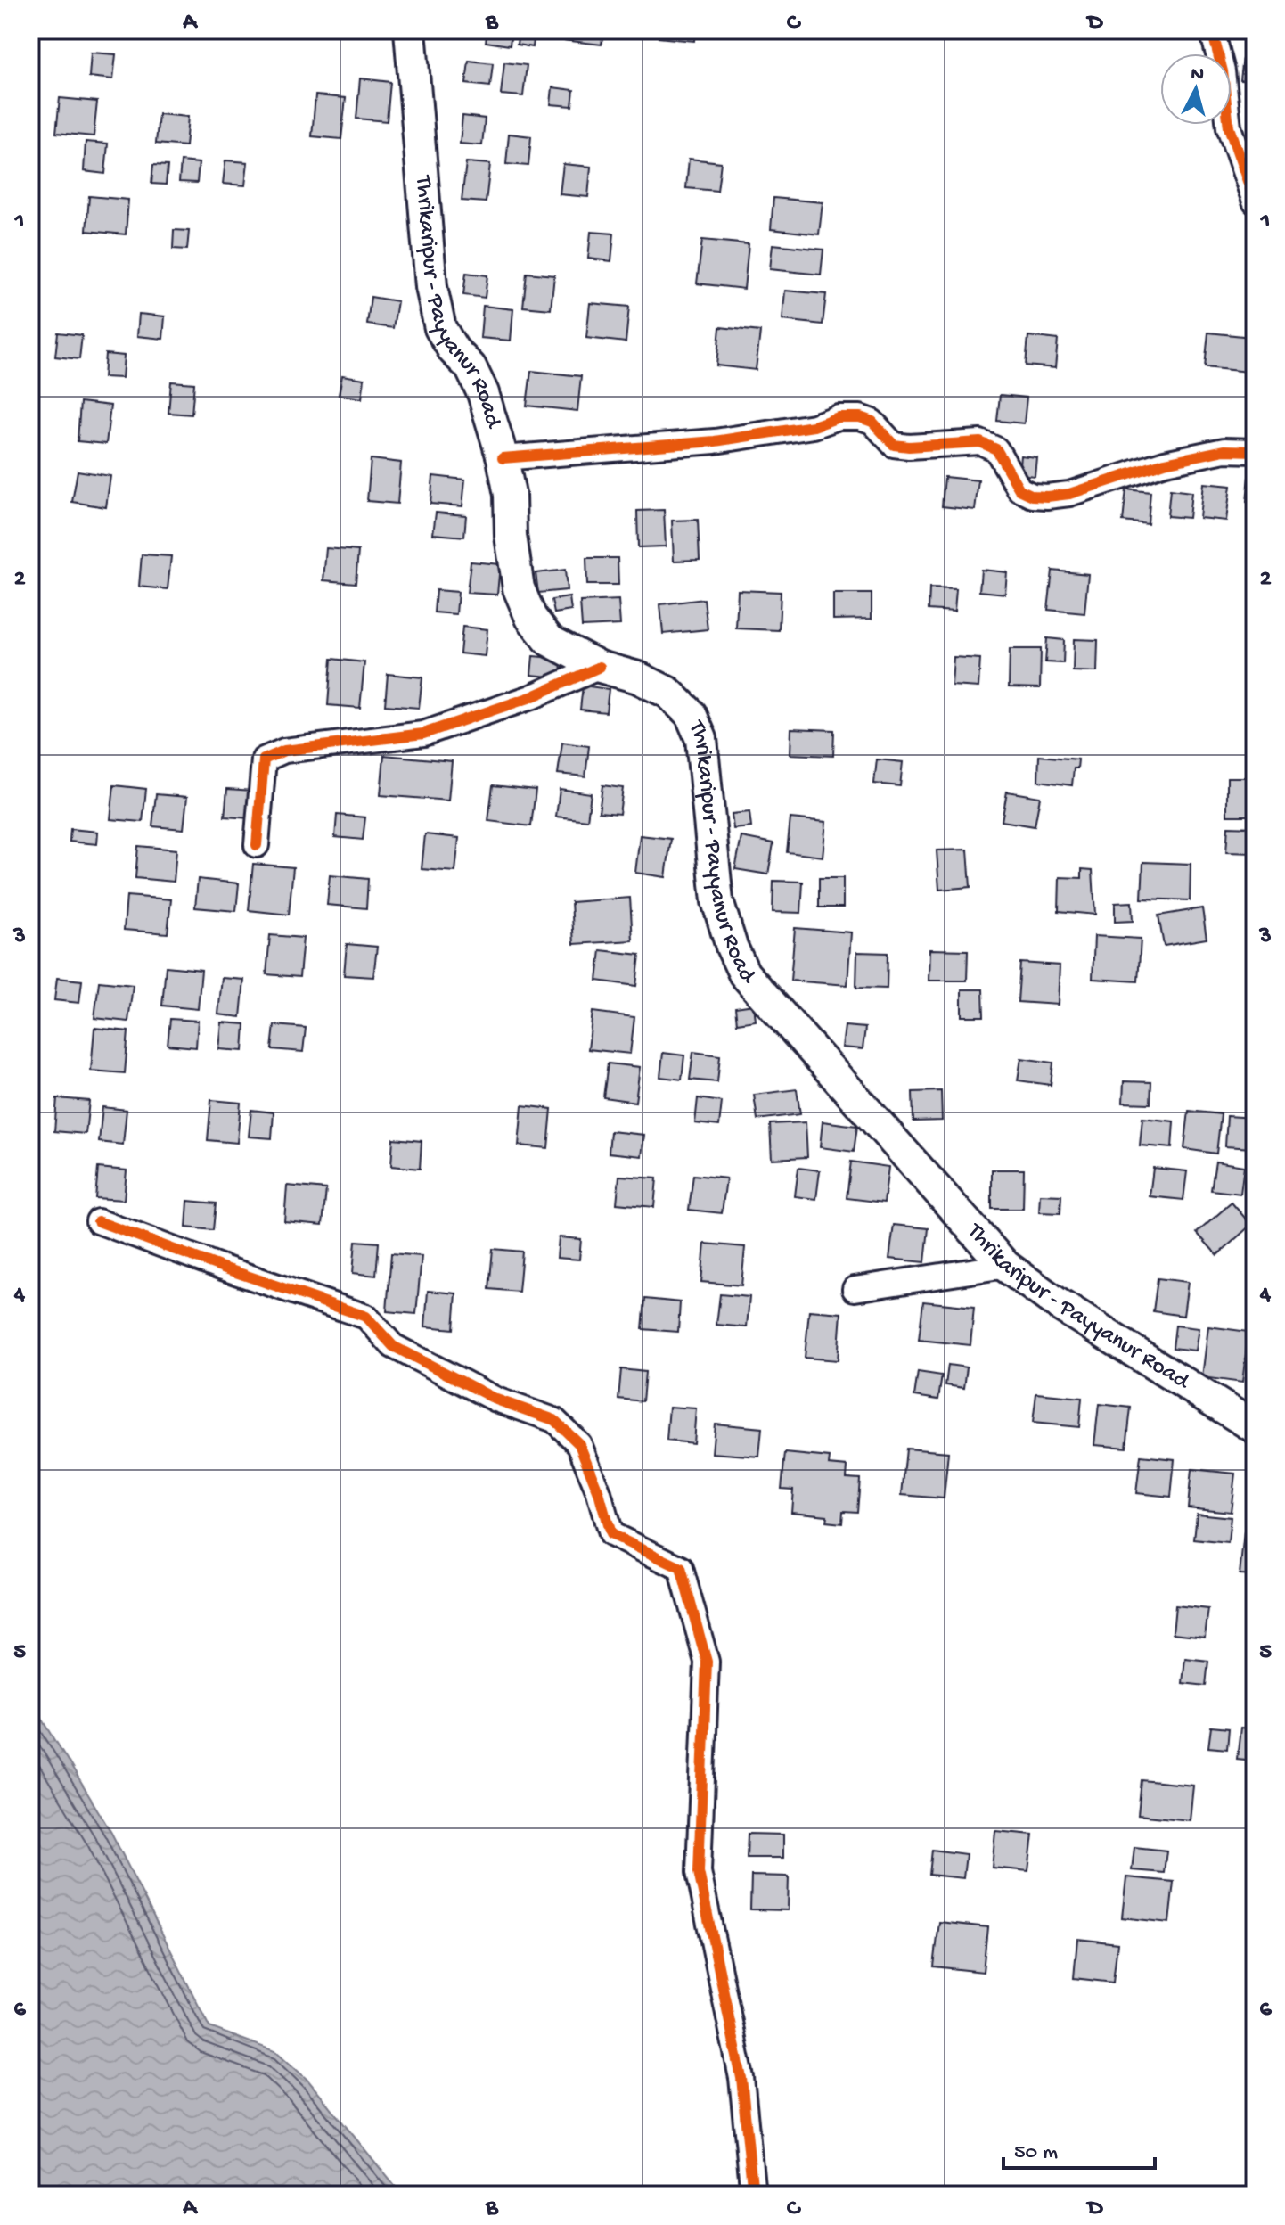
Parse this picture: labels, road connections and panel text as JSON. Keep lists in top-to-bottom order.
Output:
{
  "streets": {
    "main road": ["Thrikaripur - Payyanur Road"]
  },
  "scale_bar": "50 m",
  "north": "top",
  "grid": {
    "columns": [
      "A",
      "B",
      "C",
      "D"
    ],
    "rows": [
      "1",
      "2",
      "3",
      "4",
      "5",
      "6"
    ]
  }
}
